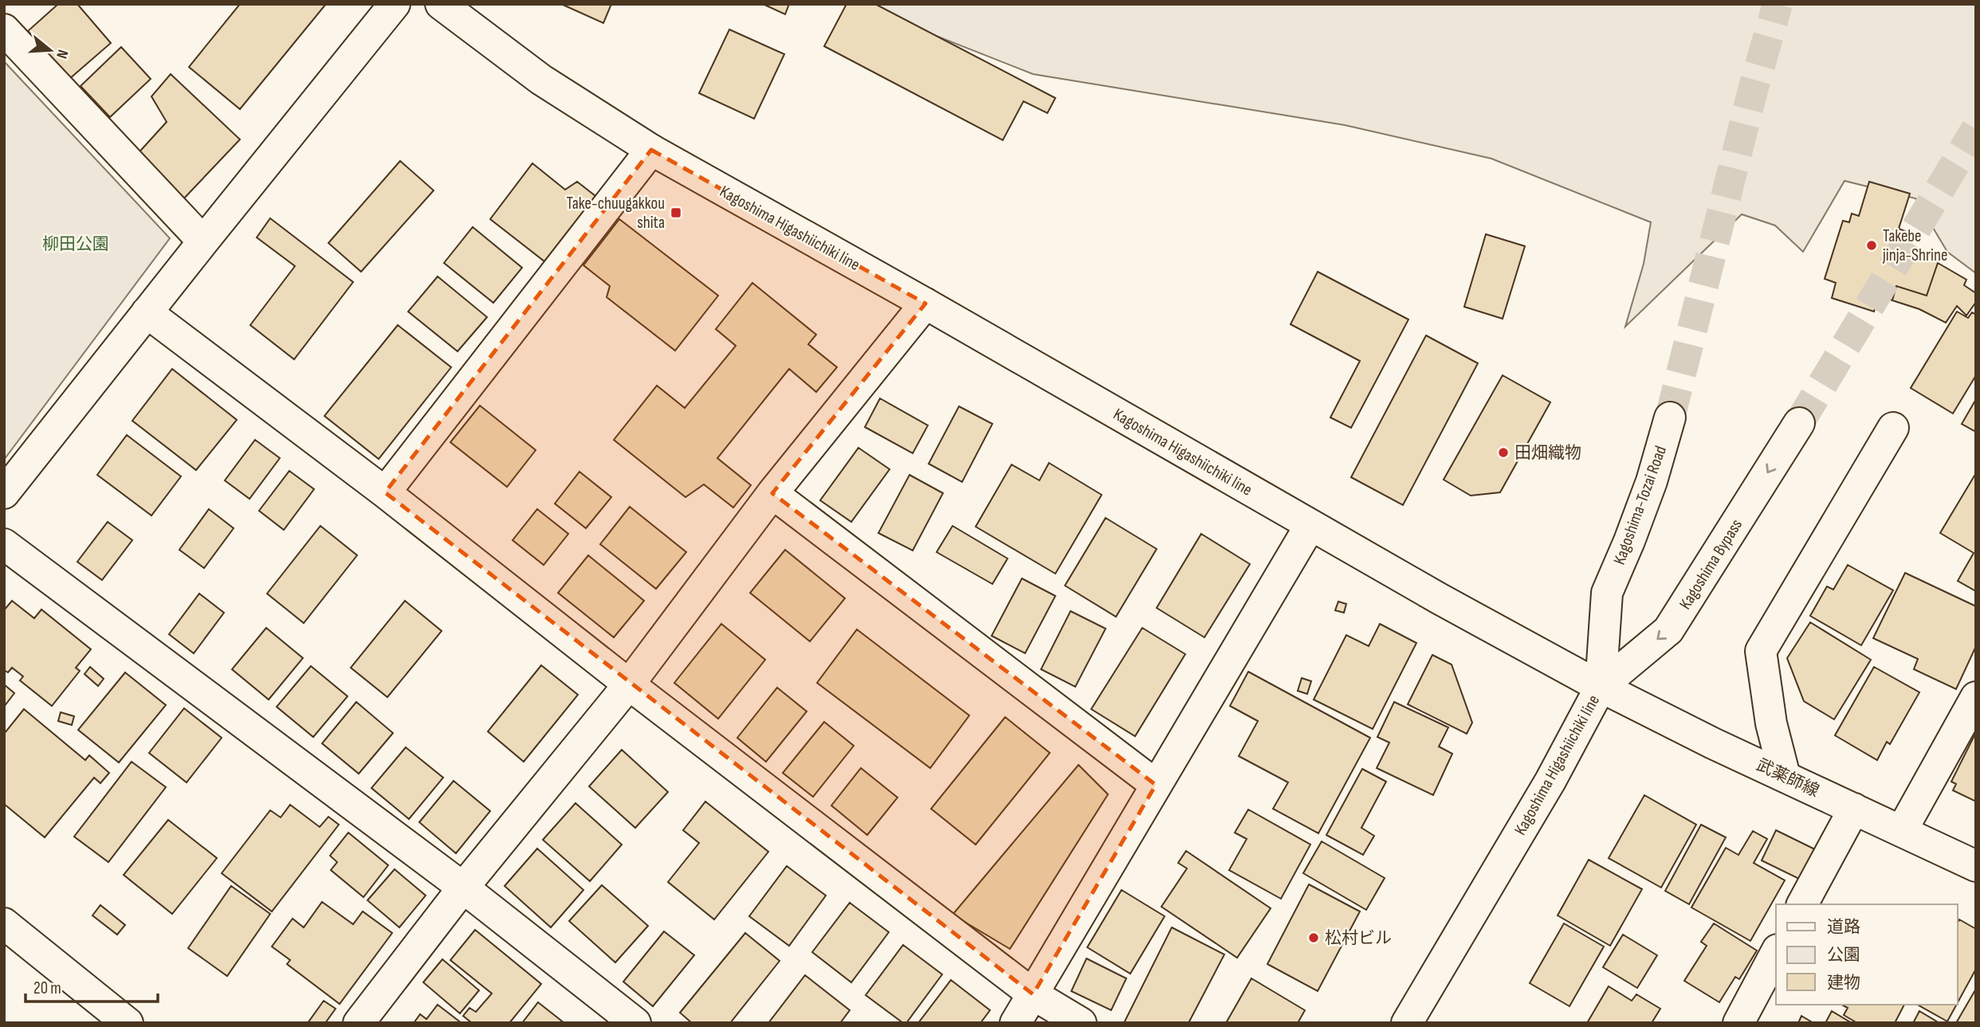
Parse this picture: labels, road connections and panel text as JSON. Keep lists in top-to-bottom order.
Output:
{
  "streets": {
    "main road": [
      "Kagoshima Higashiichiki line",
      "Kagoshima-Tozai Road",
      "Kagoshima Bypass",
      "武薬師線"
    ]
  },
  "crossings": [
    ["Kagoshima Higashiichiki line", "Kagoshima-Tozai Road"],
    ["Kagoshima Higashiichiki line", "Kagoshima Bypass"],
    ["Kagoshima Higashiichiki line", "武薬師線"],
    ["Kagoshima-Tozai Road", "Kagoshima Bypass"],
    ["Kagoshima-Tozai Road", "武薬師線"],
    ["Kagoshima Bypass", "武薬師線"]
  ],
  "one_way": ["Kagoshima Bypass"],
  "parks": ["柳田公園"],
  "places": {
    "transit": ["Take-chuugakkou shita"],
    "other": ["Takebe jinja-Shrine", "田畑織物", "松村ビル"]
  },
  "legend": ["道路", "公園", "建物"],
  "scale_bar": "20 m",
  "north": "right"
}
